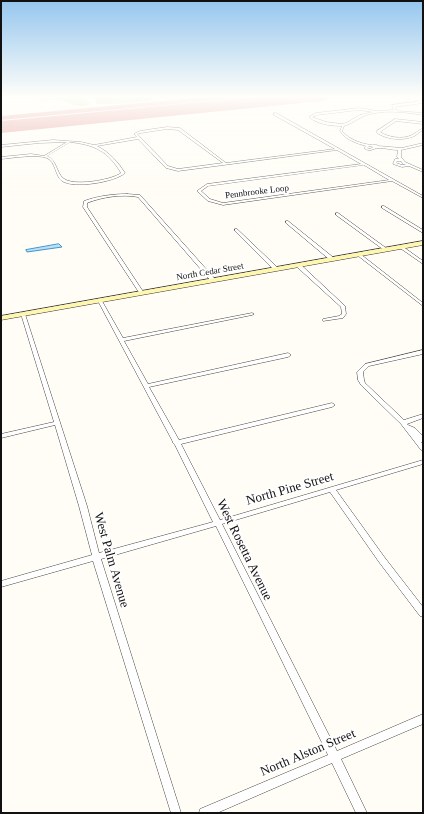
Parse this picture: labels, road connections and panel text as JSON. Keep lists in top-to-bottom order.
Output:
{
  "streets": {
    "street": [
      "Pennbrooke Loop",
      "North Cedar Street",
      "North Pine Street",
      "West Rosetta Avenue",
      "West Palm Avenue",
      "North Alston Street"
    ]
  },
  "crossings": [
    ["North Cedar Street", "West Rosetta Avenue"],
    ["North Cedar Street", "West Palm Avenue"],
    ["North Pine Street", "West Rosetta Avenue"],
    ["North Pine Street", "West Palm Avenue"],
    ["West Rosetta Avenue", "North Alston Street"]
  ]
}
